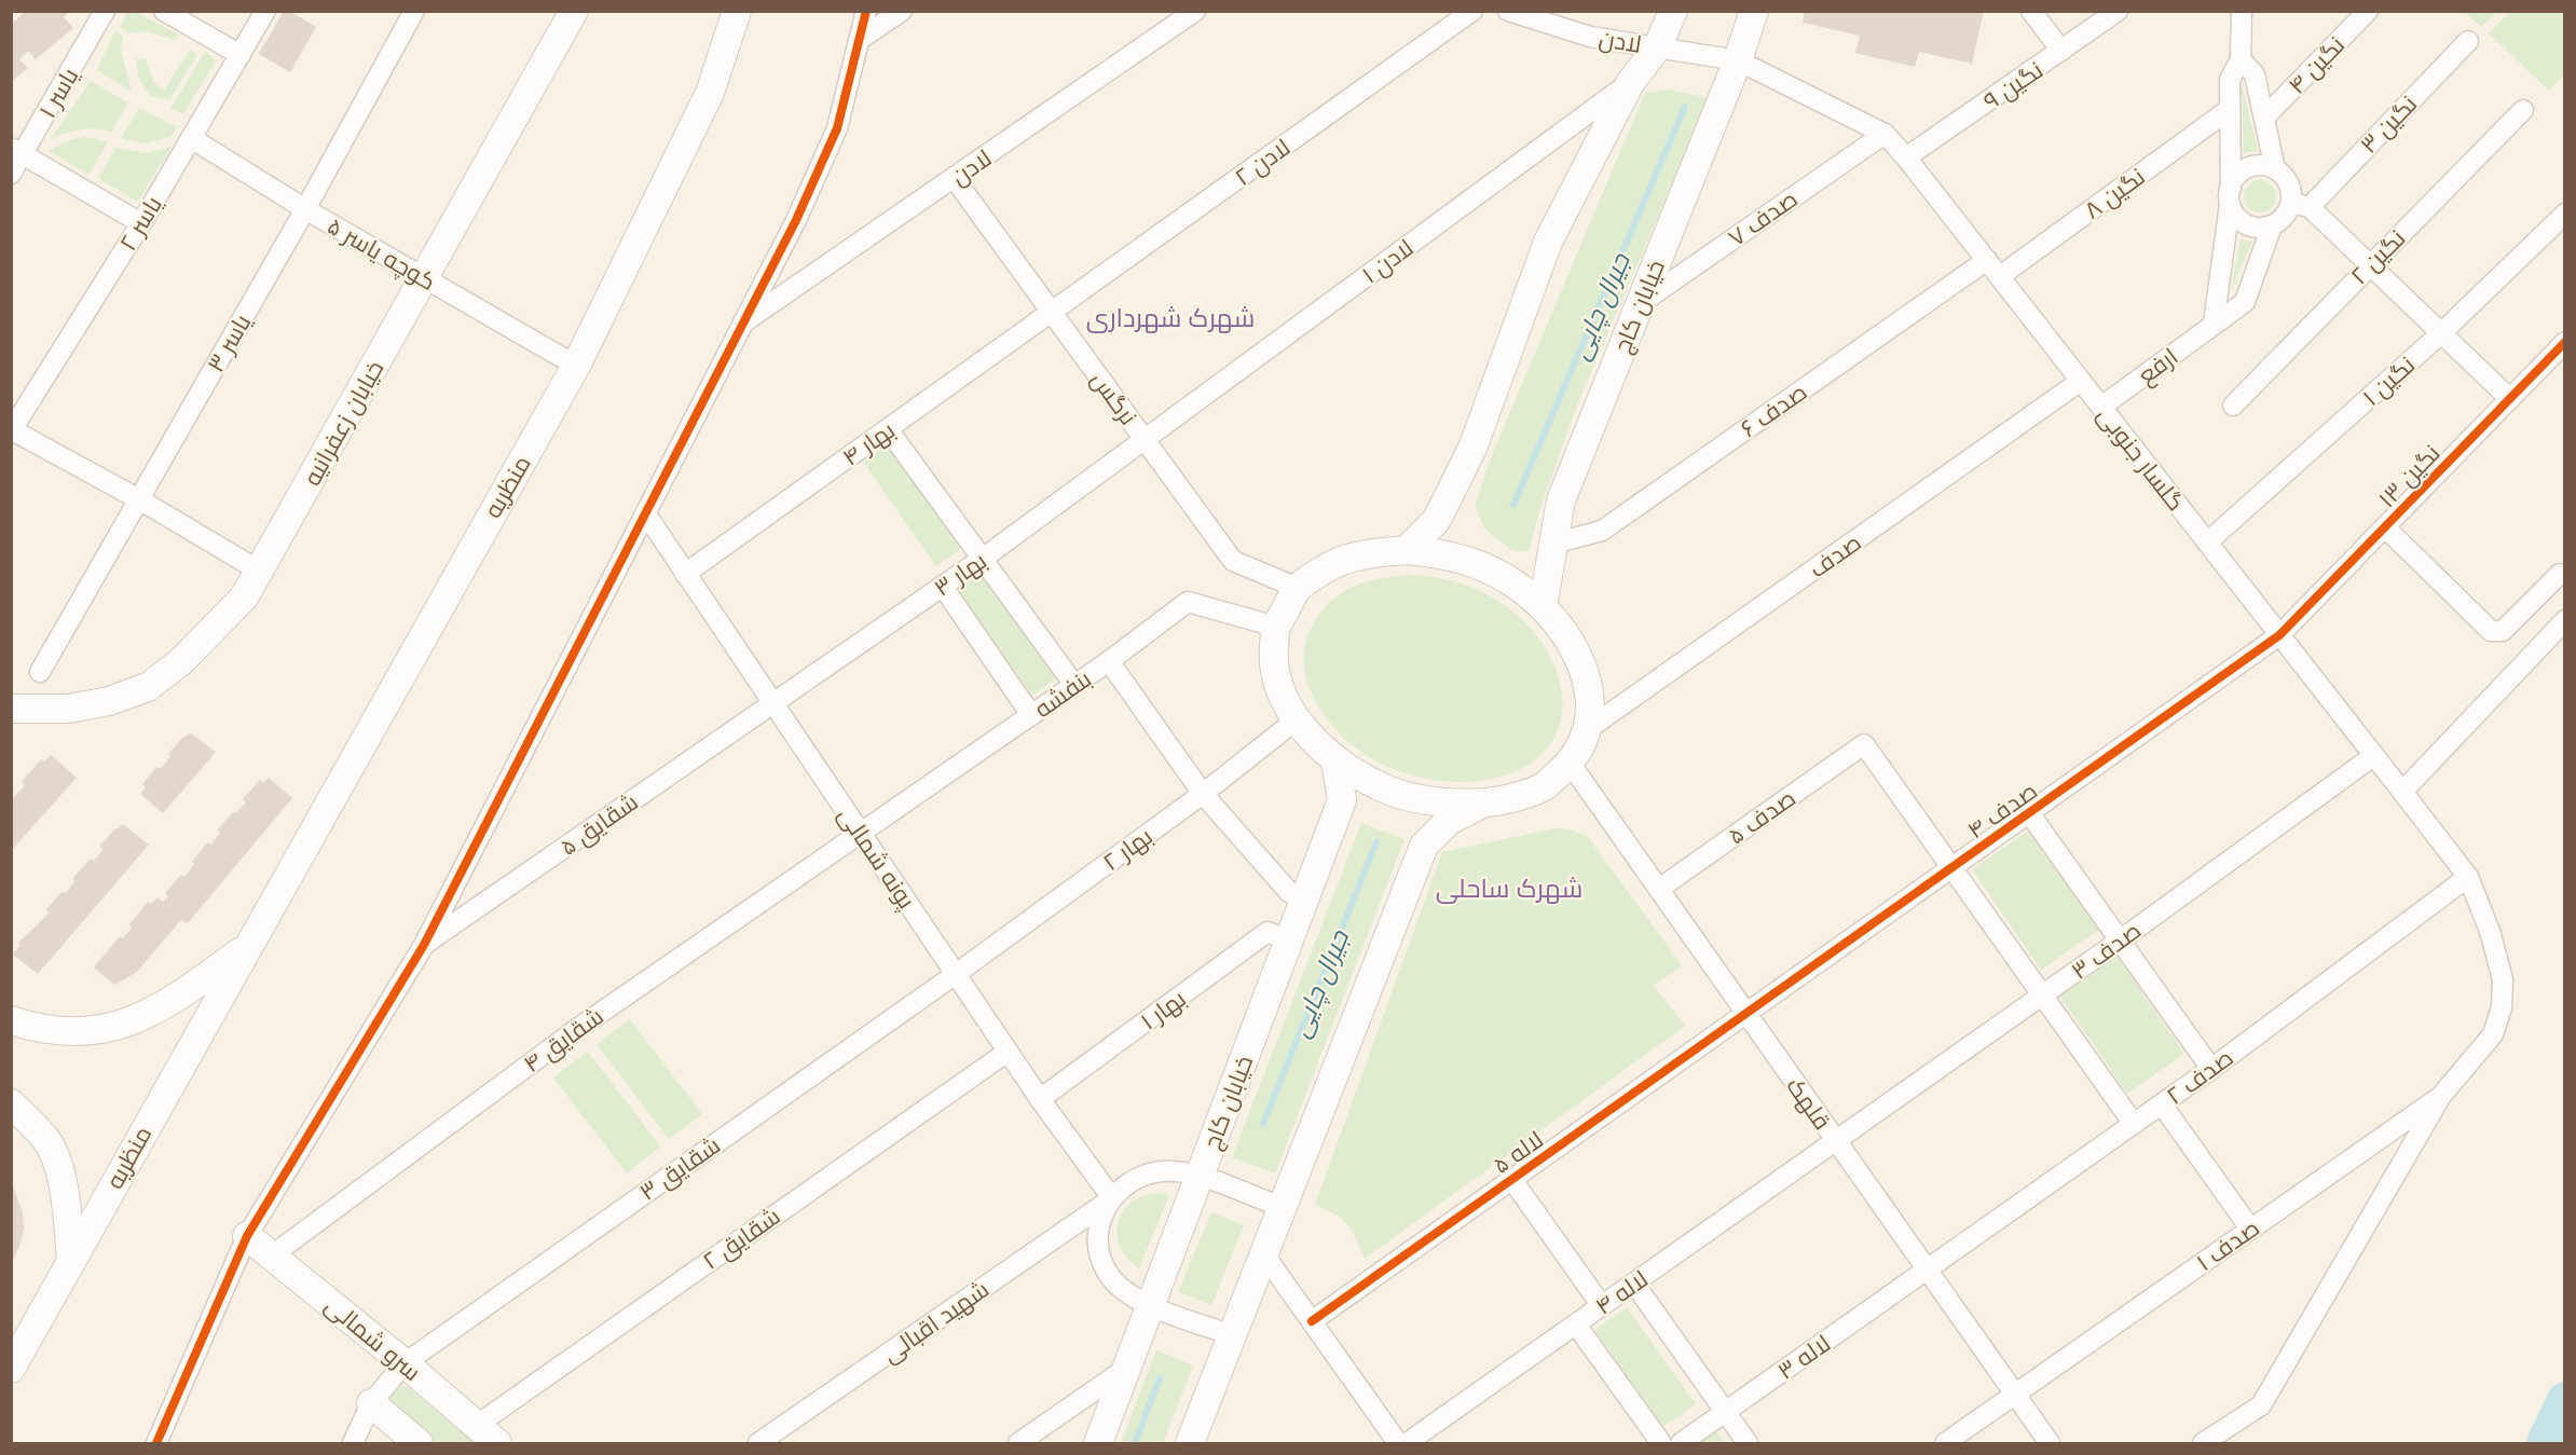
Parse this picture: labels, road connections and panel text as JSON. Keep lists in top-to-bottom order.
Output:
{
  "streets": {
    "main road": [
      "خیابان کاج",
      "خیابان زعفرانیه",
      "منظریه",
      "سرو شمالی"
    ],
    "street": [
      "لادن",
      "نگین ۴",
      "نگین ۹",
      "یاسر ۱",
      "نگین ۳",
      "لادن ۲",
      "نگین ۸",
      "صدف ۷",
      "یاسر ۲",
      "کوچه یاسر ۵",
      "نگین ۲",
      "لادن ۱",
      "یاسر ۳",
      "ارفع",
      "نگین ۱",
      "نرگس",
      "صدف ۶",
      "بهار ۴",
      "گلسار جنوبی",
      "نگین ۱۳",
      "صدف",
      "بهار ۳",
      "بنفشه",
      "صدف ۴",
      "صدف ۵",
      "شقایق ۵",
      "بهار ۲",
      "پونه شمالی",
      "صدف ۳",
      "بهار ۱",
      "شقایق ۴",
      "صدف ۲",
      "قلهک",
      "لاله ۵",
      "شقایق ۳",
      "شقایق ۲",
      "صدف ۱",
      "لاله ۴",
      "شهید اقبالی",
      "لاله ۳"
    ]
  },
  "crossings": [
    ["لادن", "نرگس"],
    ["لادن", "گلسار جنوبی"],
    ["نگین ۹", "گلسار جنوبی"],
    ["نگین ۳", "ارفع"],
    ["لادن ۲", "نرگس"],
    ["لادن ۲", "بهار ۴"],
    ["نگین ۸", "گلسار جنوبی"],
    ["صدف ۷", "خیابان کاج"],
    ["صدف ۷", "گلسار جنوبی"],
    ["یاسر ۲", "کوچه یاسر ۵"],
    ["کوچه یاسر ۵", "یاسر ۳"],
    ["کوچه یاسر ۵", "خیابان زعفرانیه"],
    ["کوچه یاسر ۵", "منظریه"],
    ["لادن ۱", "نرگس"],
    ["لادن ۱", "بهار ۳"],
    ["خیابان کاج", "صدف ۶"],
    ["خیابان کاج", "گلسار جنوبی"],
    ["خیابان کاج", "بهار ۱"],
    ["خیابان کاج", "شهید اقبالی"],
    ["ارفع", "گلسار جنوبی"],
    ["نگین ۱", "گلسار جنوبی"],
    ["نرگس", "بهار ۴"],
    ["نرگس", "بهار ۳"],
    ["صدف ۶", "گلسار جنوبی"],
    ["بهار ۴", "پونه شمالی"],
    ["گلسار جنوبی", "نگین ۱۳"],
    ["گلسار جنوبی", "صدف"],
    ["گلسار جنوبی", "صدف ۴"],
    ["گلسار جنوبی", "صدف ۳"],
    ["گلسار جنوبی", "صدف ۲"],
    ["گلسار جنوبی", "صدف ۱"],
    ["نگین ۱۳", "صدف ۴"],
    ["بهار ۳", "شقایق ۵"],
    ["بهار ۳", "پونه شمالی"],
    ["بنفشه", "پونه شمالی"],
    ["بنفشه", "شقایق ۴"],
    ["صدف ۴", "صدف ۵"],
    ["صدف ۴", "قلهک"],
    ["صدف ۴", "لاله ۵"],
    ["صدف ۵", "قلهک"],
    ["شقایق ۵", "پونه شمالی"],
    ["بهار ۲", "پونه شمالی"],
    ["بهار ۲", "شقایق ۳"],
    ["پونه شمالی", "بهار ۱"],
    ["پونه شمالی", "شقایق ۴"],
    ["پونه شمالی", "شقایق ۳"],
    ["پونه شمالی", "شقایق ۲"],
    ["پونه شمالی", "شهید اقبالی"],
    ["صدف ۳", "قلهک"],
    ["صدف ۳", "لاله ۴"],
    ["شقایق ۴", "سرو شمالی"],
    ["صدف ۲", "قلهک"],
    ["صدف ۲", "لاله ۳"],
    ["قلهک", "لاله ۵"],
    ["قلهک", "صدف ۱"],
    ["قلهک", "لاله ۴"],
    ["قلهک", "لاله ۳"],
    ["شقایق ۳", "سرو شمالی"],
    ["شقایق ۲", "سرو شمالی"]
  ],
  "districts": ["شهرک شهرداری", "شهرک ساحلی"],
  "water": ["جیرال چایی"]
}
